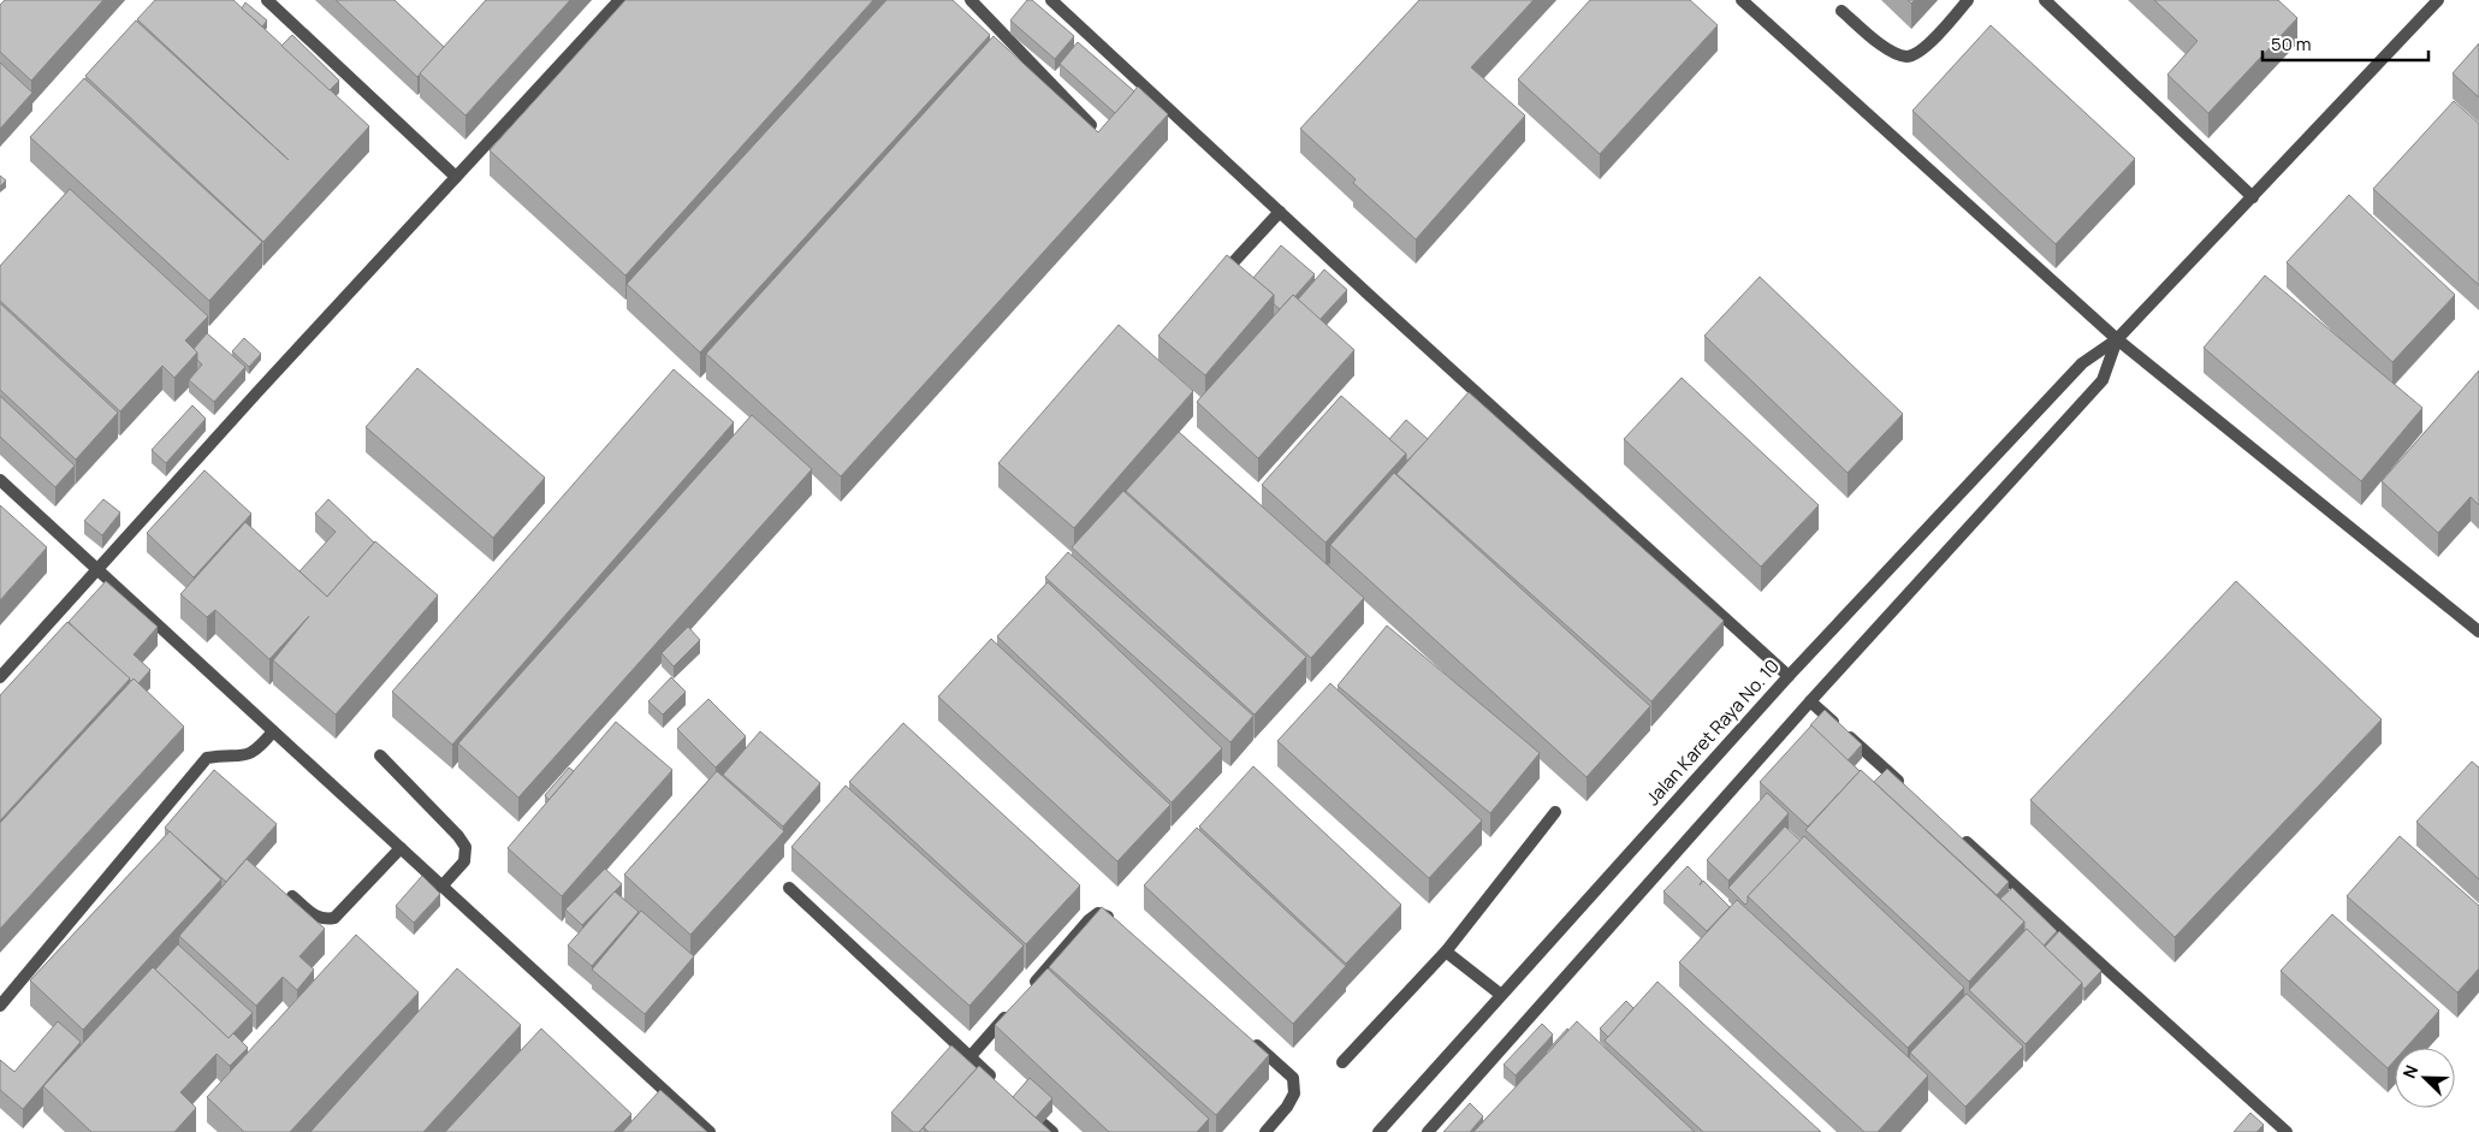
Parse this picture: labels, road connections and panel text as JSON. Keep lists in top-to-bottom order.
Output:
{
  "streets": {
    "street": ["Jalan Karet Raya No. 10"]
  },
  "scale_bar": "50 m",
  "north": "top left"
}
